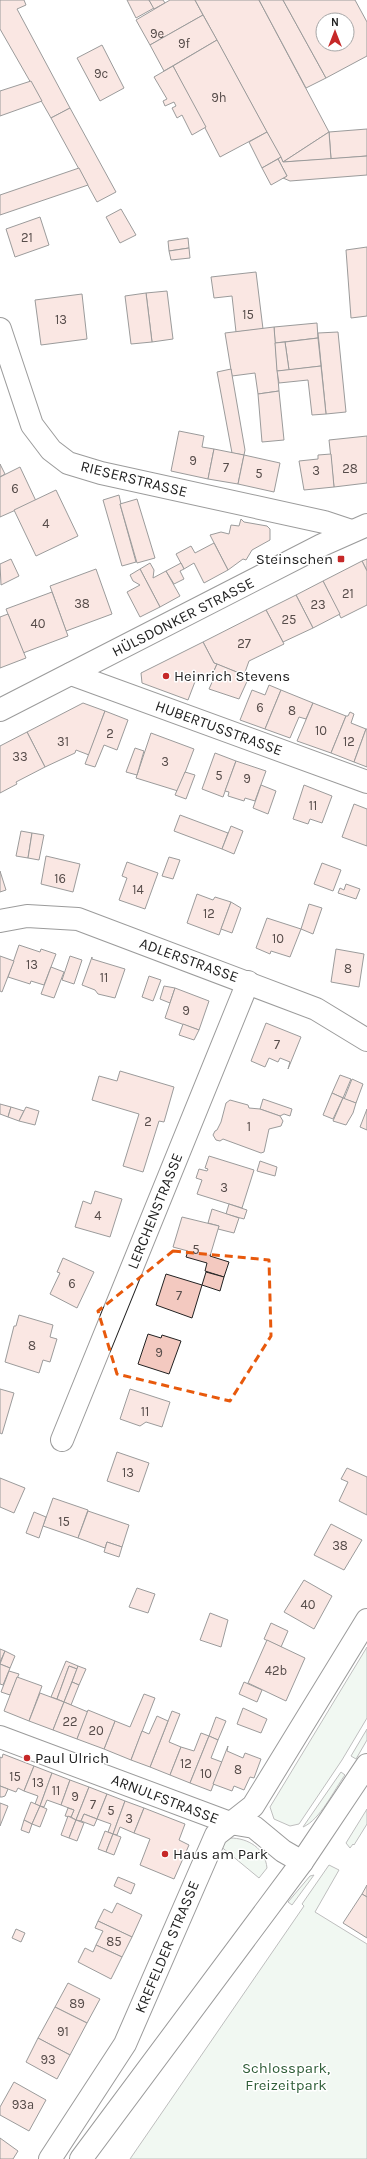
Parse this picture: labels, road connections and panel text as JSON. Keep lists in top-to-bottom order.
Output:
{
  "streets": {
    "street": [
      "RIESERSTRASSE",
      "HÜLSDONKER STRASSE",
      "HUBERTUSSTRASSE",
      "ADLERSTRASSE",
      "LERCHENSTRASSE",
      "ARNULFSTRASSE",
      "KREFELDER STRASSE"
    ]
  },
  "crossings": [
    ["RIESERSTRASSE", "HÜLSDONKER STRASSE"],
    ["HÜLSDONKER STRASSE", "HUBERTUSSTRASSE"],
    ["ADLERSTRASSE", "LERCHENSTRASSE"],
    ["ARNULFSTRASSE", "KREFELDER STRASSE"]
  ],
  "parks": ["Schlosspark, Freizeitpark"],
  "places": {
    "transit": ["Steinschen"],
    "other": ["Heinrich Stevens", "Paul Ulrich", "Haus am Park"]
  },
  "house_numbers": [
    "9e",
    "9f",
    "9c",
    "9h",
    "21",
    "15",
    "13",
    "9",
    "7",
    "28",
    "3",
    "5",
    "6",
    "4",
    "21",
    "38",
    "23",
    "25",
    "40",
    "27",
    "6",
    "8",
    "10",
    "2",
    "31",
    "12",
    "33",
    "3",
    "5",
    "9",
    "11",
    "16",
    "14",
    "12",
    "10",
    "13",
    "8",
    "11",
    "9",
    "7",
    "2",
    "1",
    "3",
    "4",
    "5",
    "6",
    "7",
    "8",
    "9",
    "11",
    "13",
    "15",
    "38",
    "40",
    "42b",
    "22",
    "20",
    "12",
    "8",
    "10",
    "15",
    "13",
    "11",
    "9",
    "7",
    "5",
    "3",
    "85",
    "89",
    "91",
    "93",
    "93a"
  ],
  "north": "top"
}
